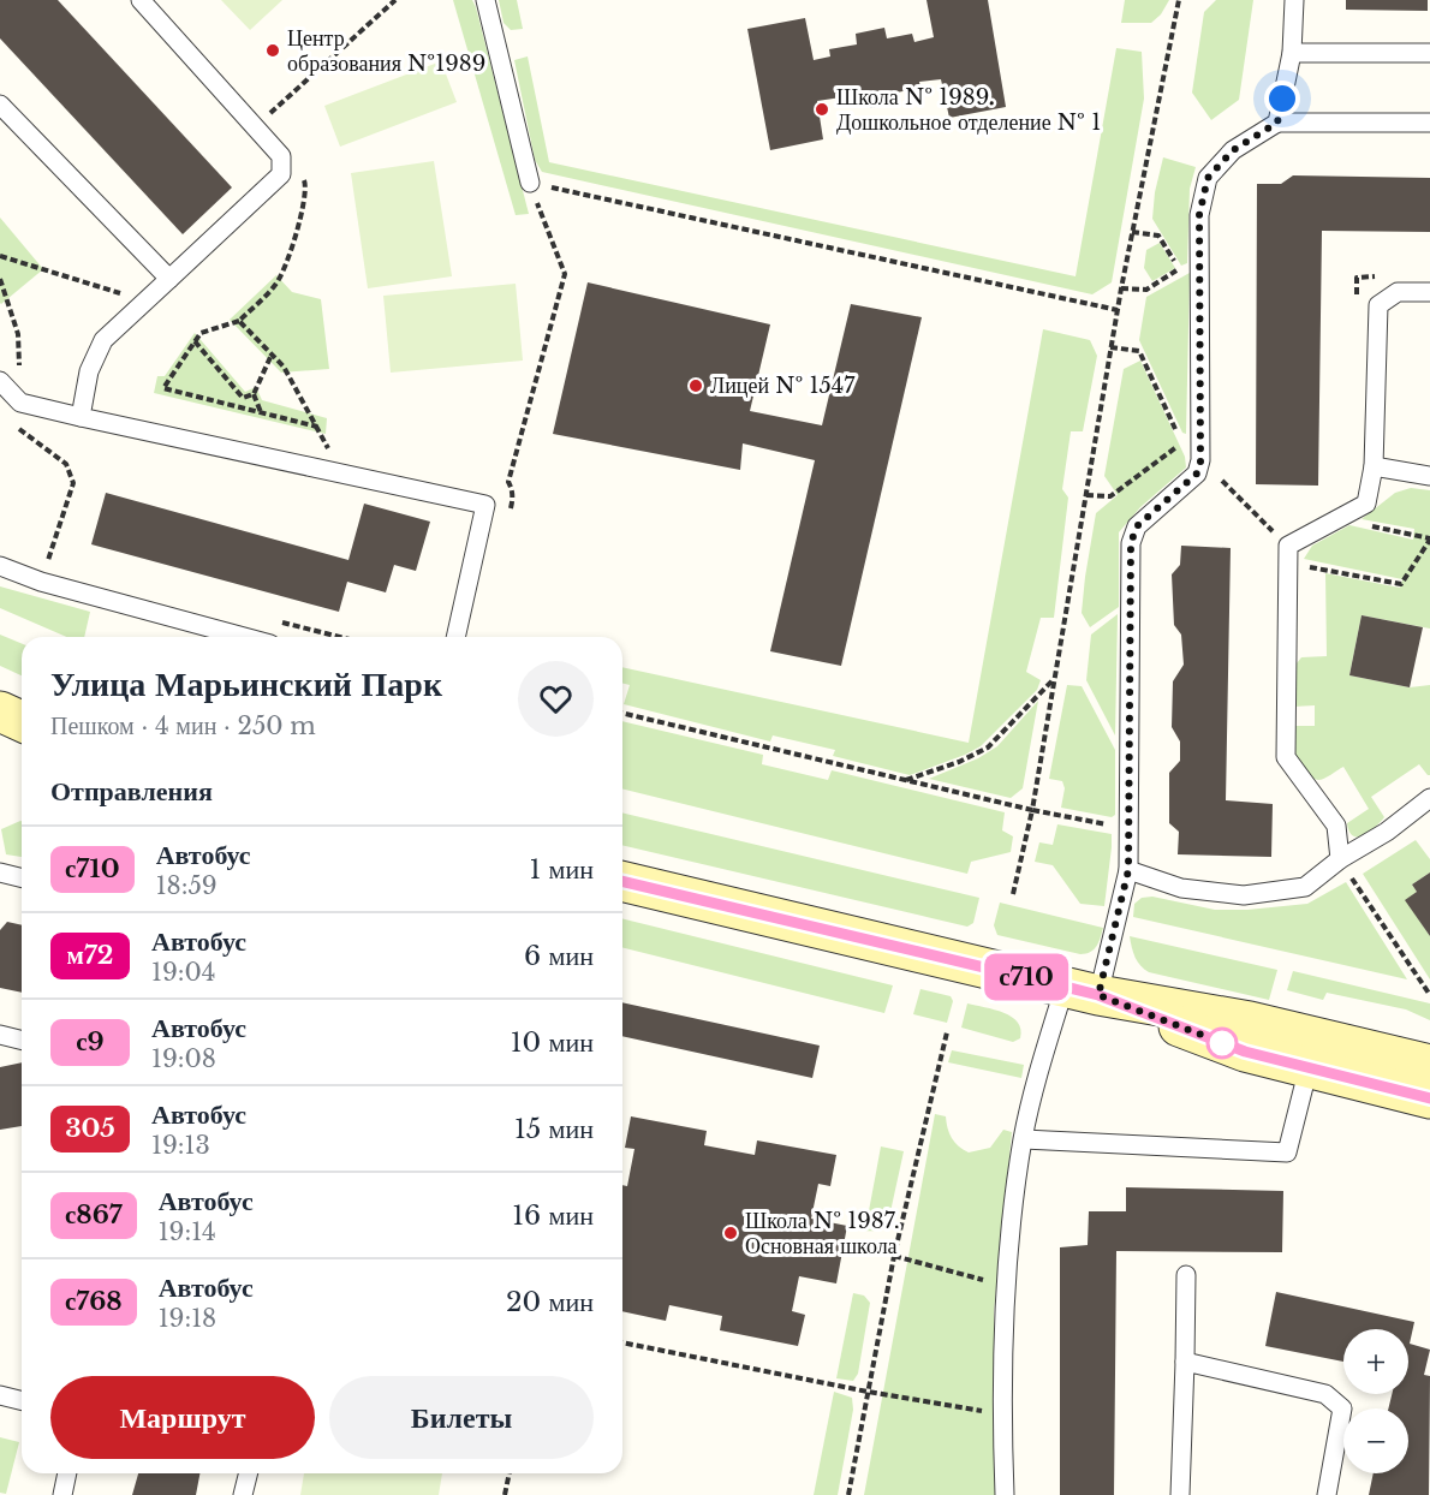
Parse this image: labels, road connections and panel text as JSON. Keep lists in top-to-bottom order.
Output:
{
  "places": [
    "Центр образования №1989",
    "Школа № 1989. Дошкольное отделение № 1",
    "Лицей № 1547",
    "Школа № 1987. Основная школа"
  ],
  "lines": ["bus line с710"],
  "page": {
    "on_map": "с710",
    "heading": [
      ["Улица Марьинский Парк", "Пешком · 4 мин · 250 m"],
      "Отправления"
    ],
    "list": [
      {
        "mark": "с710",
        "name": "Автобус",
        "note": "18:59",
        "value": "1 мин"
      },
      {
        "mark": "м72",
        "name": "Автобус",
        "note": "19:04",
        "value": "6 мин"
      },
      {
        "mark": "с9",
        "name": "Автобус",
        "note": "19:08",
        "value": "10 мин"
      },
      {
        "mark": "305",
        "name": "Автобус",
        "note": "19:13",
        "value": "15 мин"
      },
      {
        "mark": "с867",
        "name": "Автобус",
        "note": "19:14",
        "value": "16 мин"
      },
      {
        "mark": "с768",
        "name": "Автобус",
        "note": "19:18",
        "value": "20 мин"
      }
    ],
    "map_buttons": ["+", "−"],
    "buttons": ["Маршрут", "Билеты"]
  }
}
